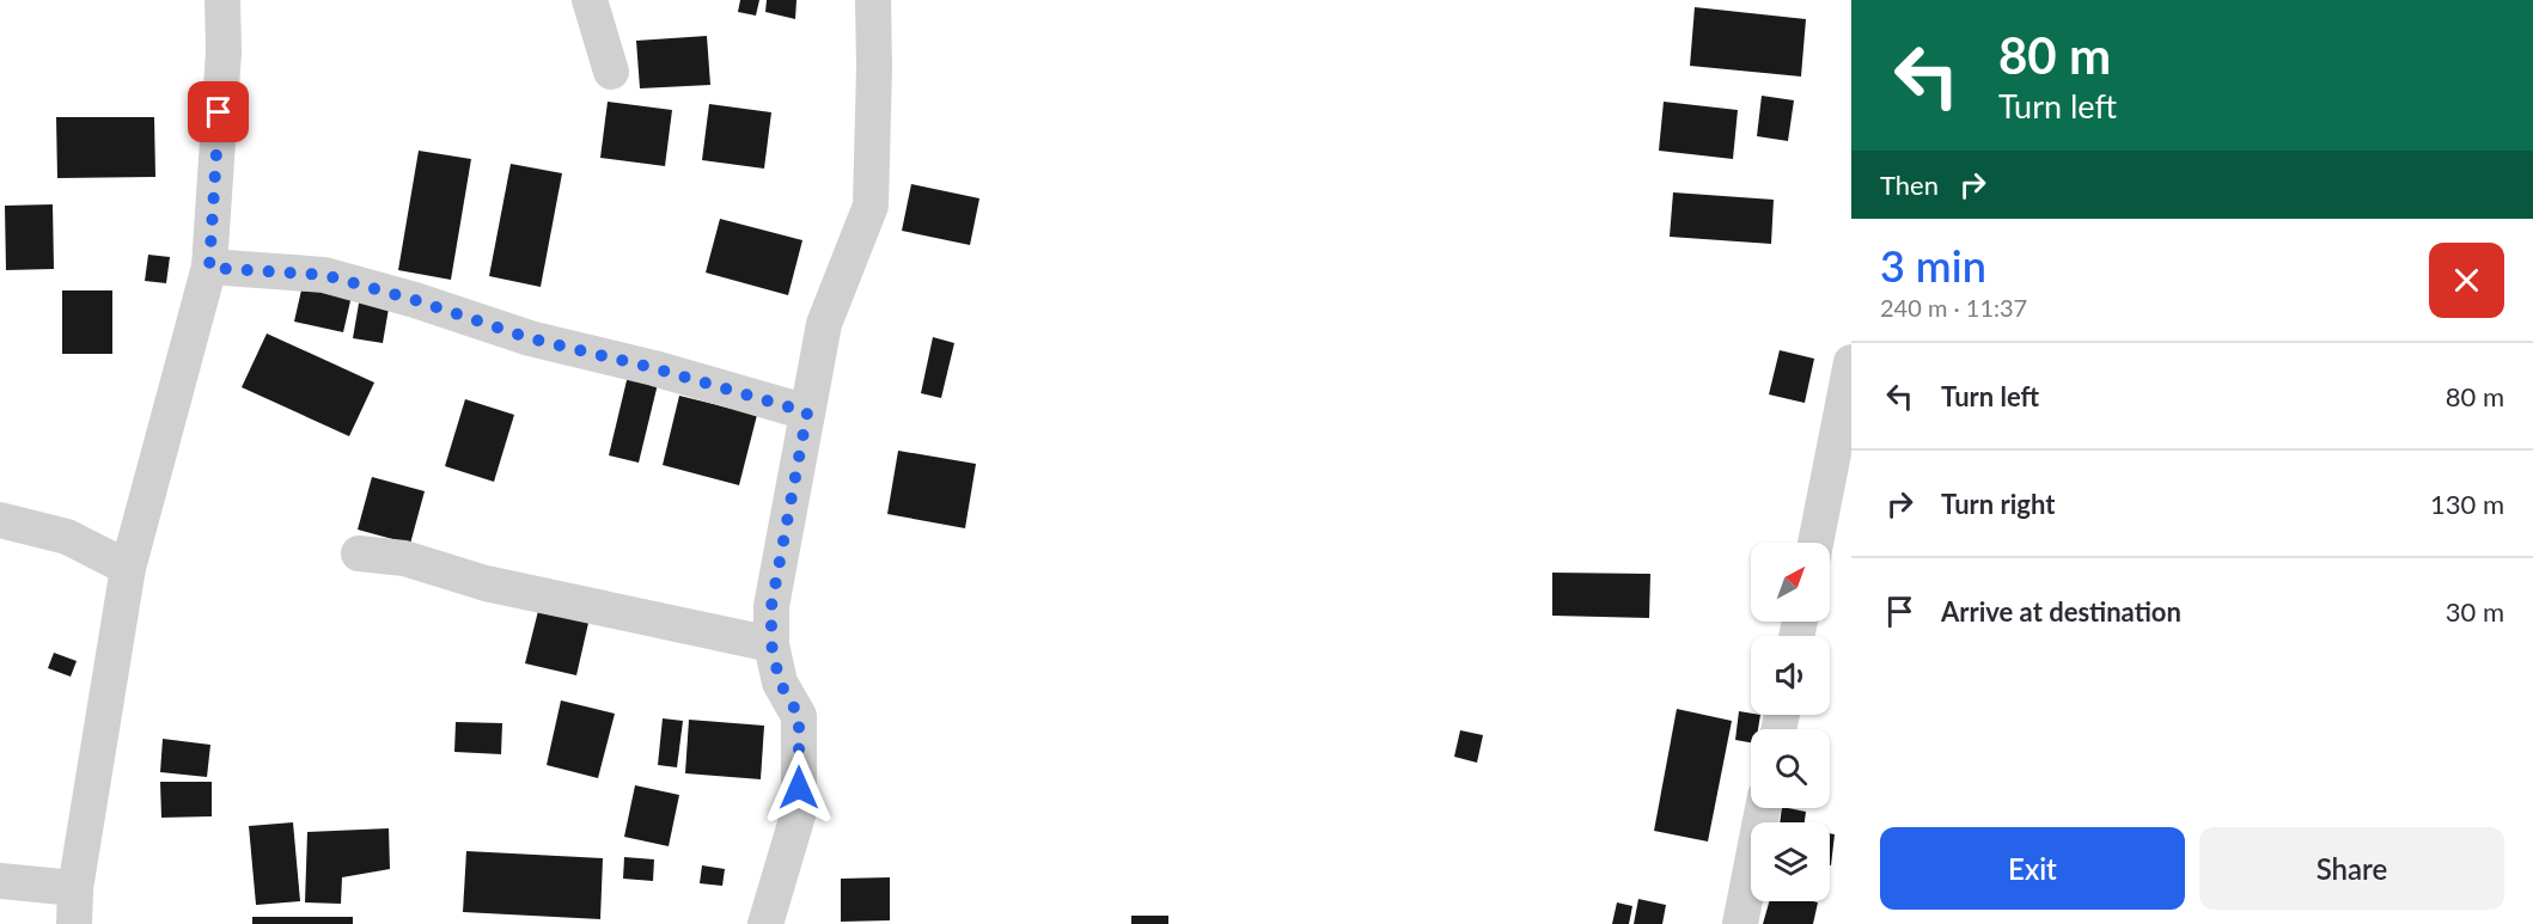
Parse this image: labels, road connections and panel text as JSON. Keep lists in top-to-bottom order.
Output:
{
  "north": "top right",
  "page": {
    "turn": ["80 m", "Turn left"],
    "then": "Then",
    "heading": ["3 min", "240 m · 11:37"],
    "list": [
      {
        "name": "Turn left",
        "value": "80 m"
      },
      {
        "name": "Turn right",
        "value": "130 m"
      },
      {
        "name": "Arrive at destination",
        "value": "30 m"
      }
    ],
    "buttons": ["Exit", "Share"]
  }
}
